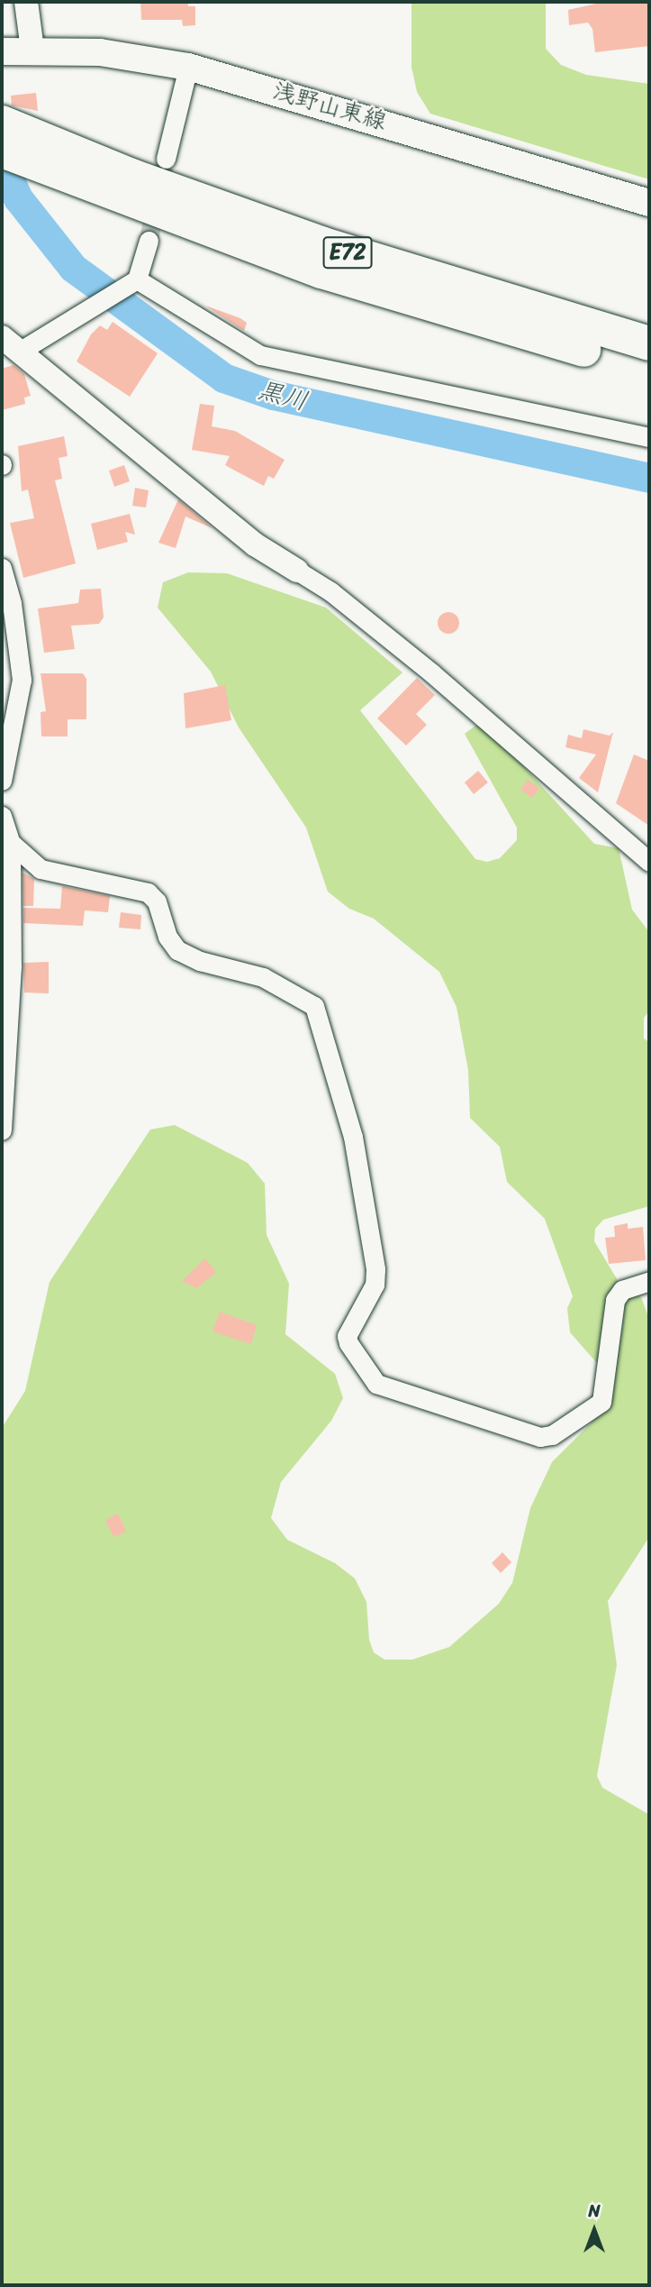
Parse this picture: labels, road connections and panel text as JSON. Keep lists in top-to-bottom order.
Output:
{
  "streets": {
    "highway": ["E72"],
    "main road": ["浅野山東線"]
  },
  "water": ["黒川"],
  "north": "top"
}
